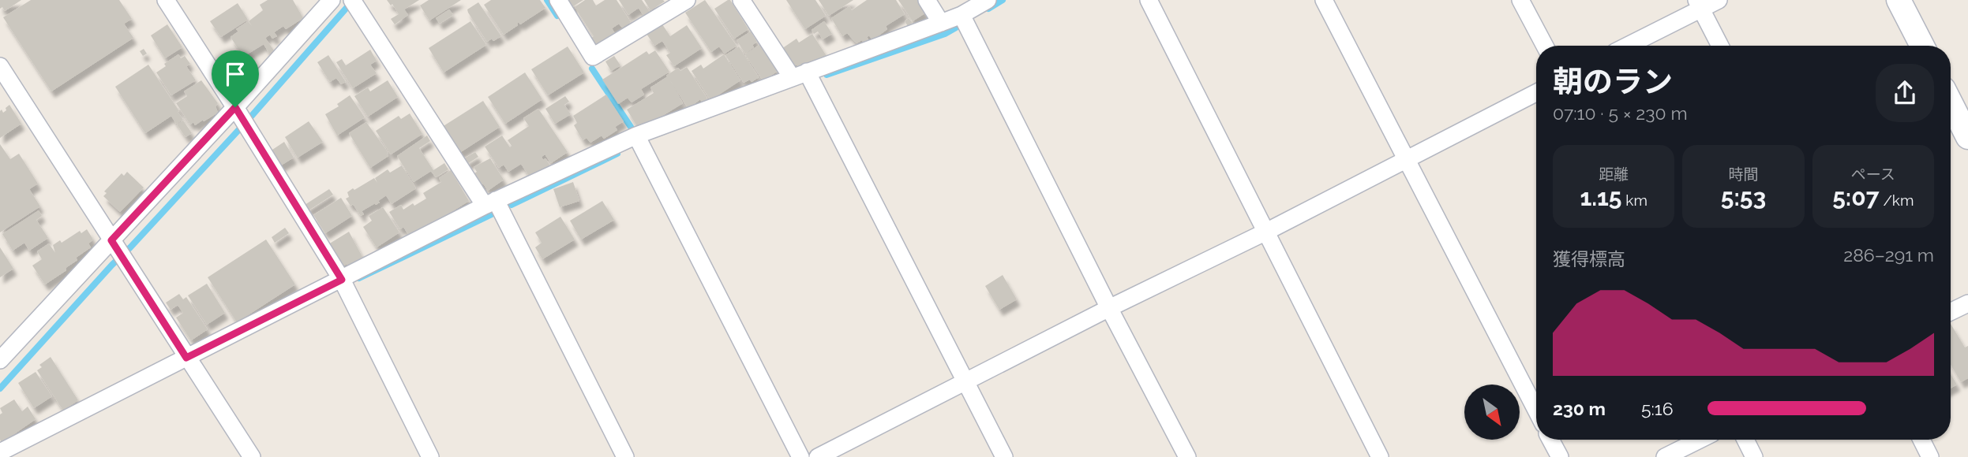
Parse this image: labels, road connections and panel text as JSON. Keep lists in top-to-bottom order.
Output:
{
  "north": "bottom right",
  "page": {
    "heading": ["朝のラン", "07:10 · 5 × 230 m"],
    "stats": [
      ["距離", "1.15 km"],
      ["時間", "5:53"],
      ["ペース", "5:07 /km"]
    ],
    "chart": ["獲得標高", "286–291 m"],
    "list": [
      {
        "name": "230 m",
        "note": "5:16"
      }
    ]
  }
}
